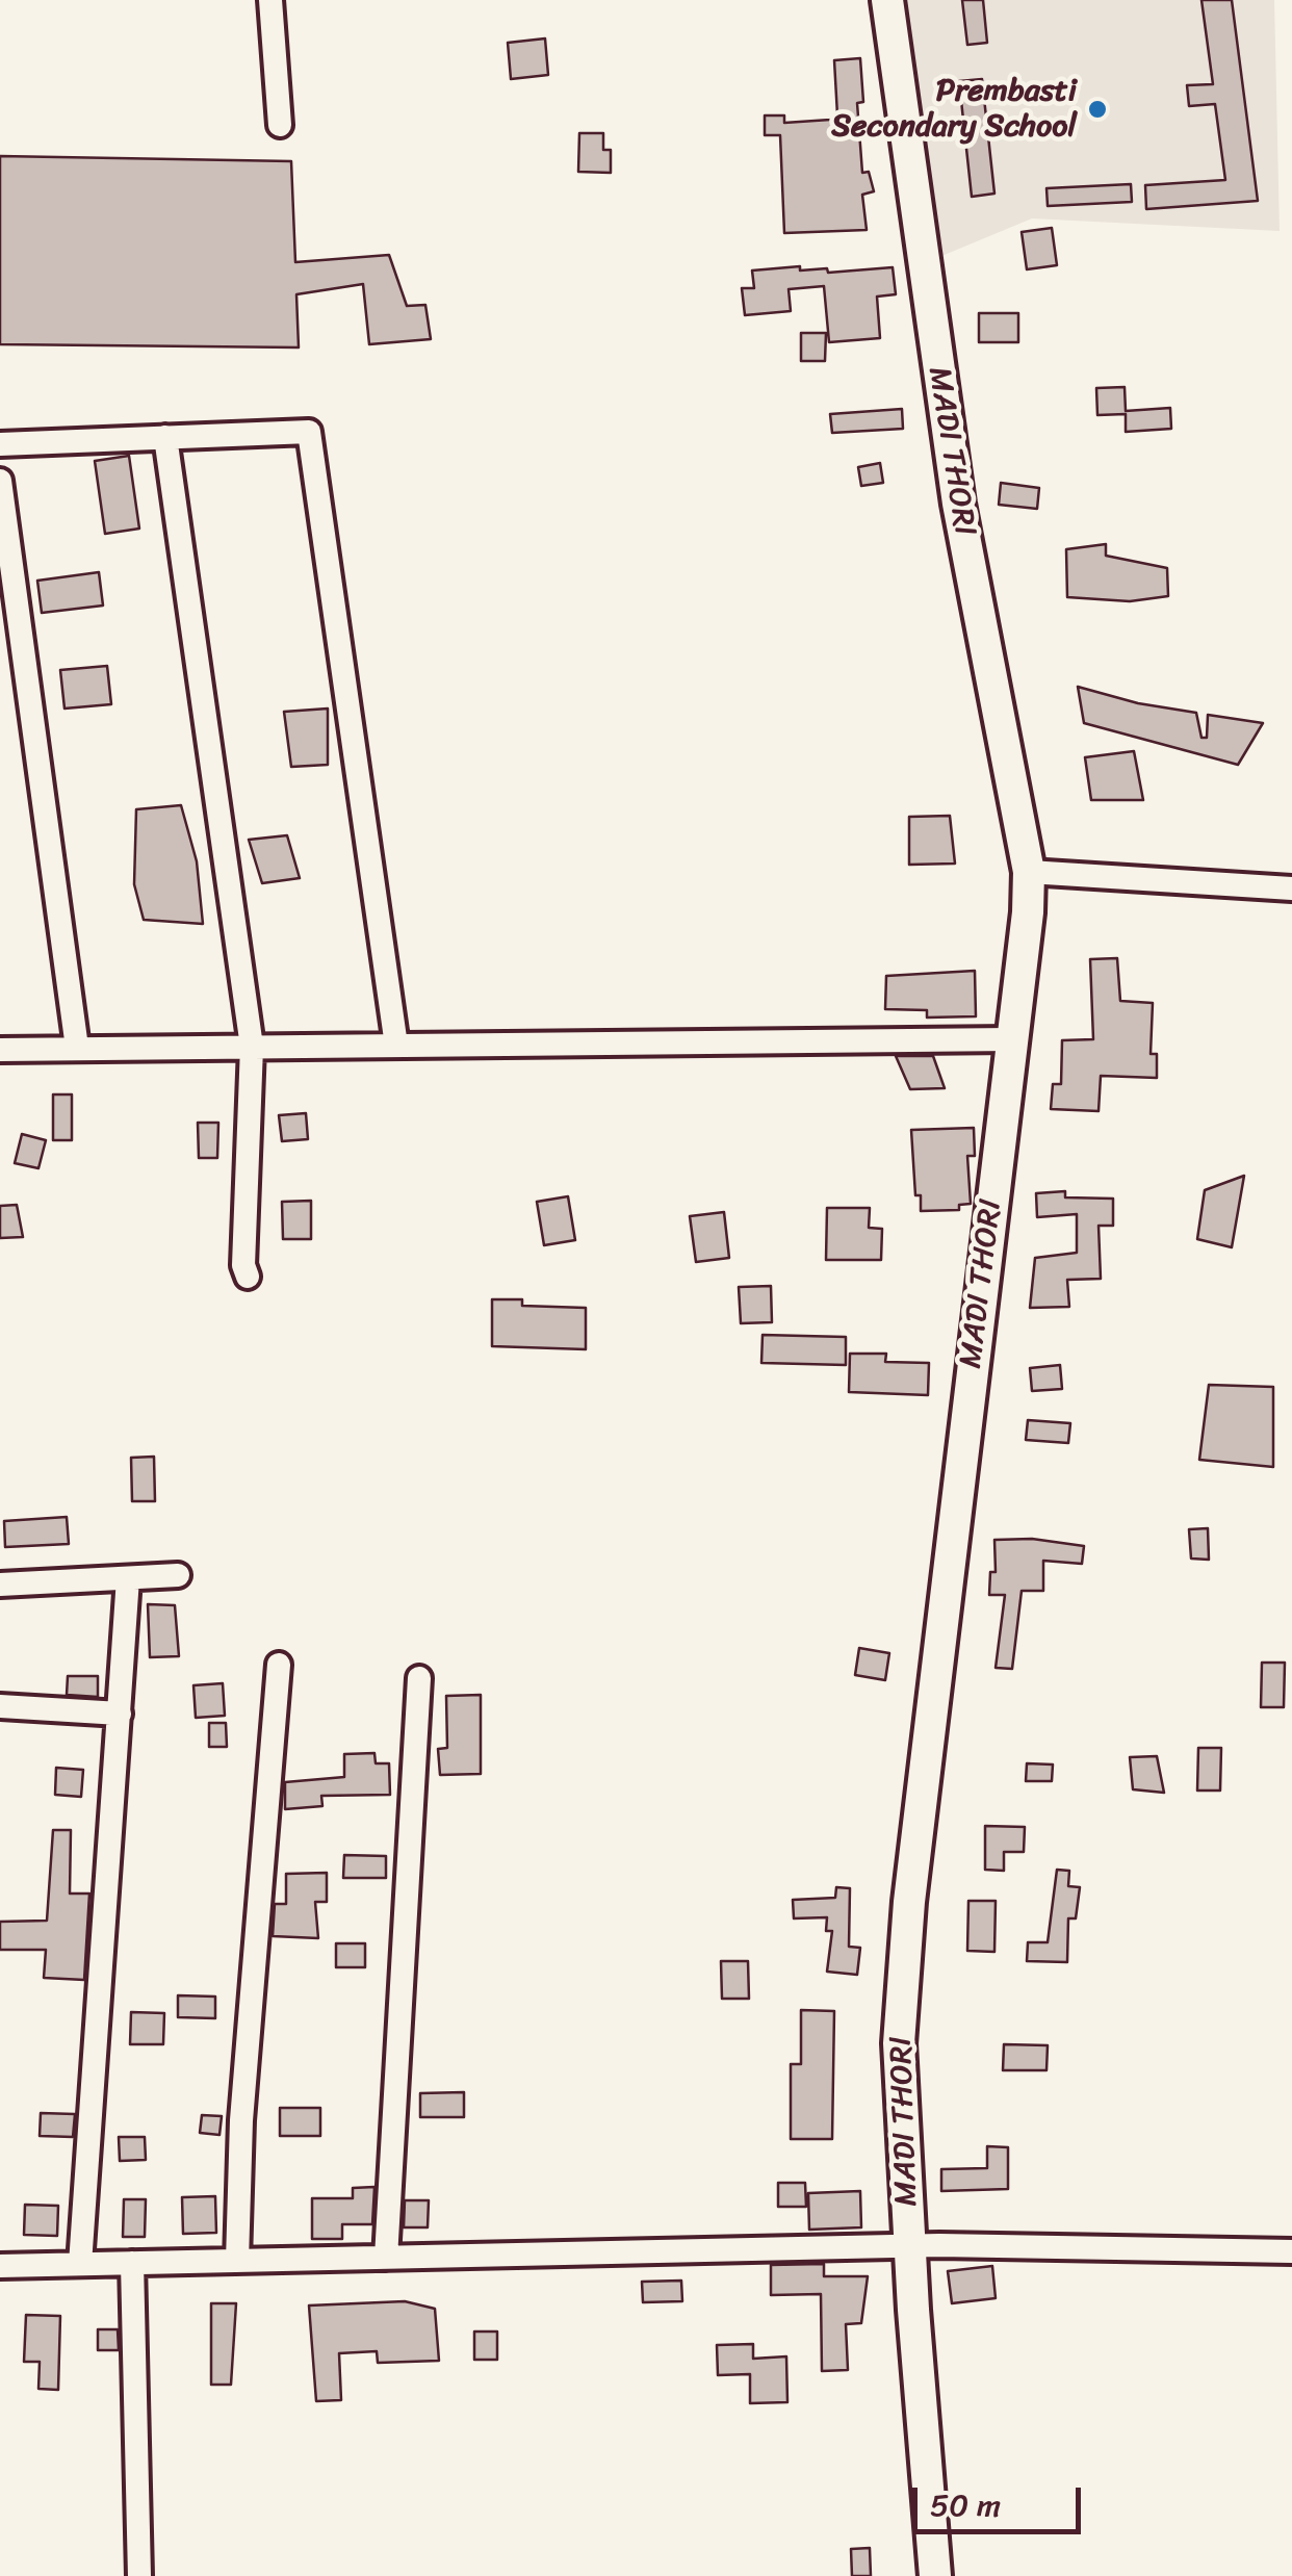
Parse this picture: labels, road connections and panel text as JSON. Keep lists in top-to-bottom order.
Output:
{
  "streets": {
    "main road": ["MADI THORI"]
  },
  "places": ["Prembasti Secondary School"],
  "scale_bar": "50 m"
}
